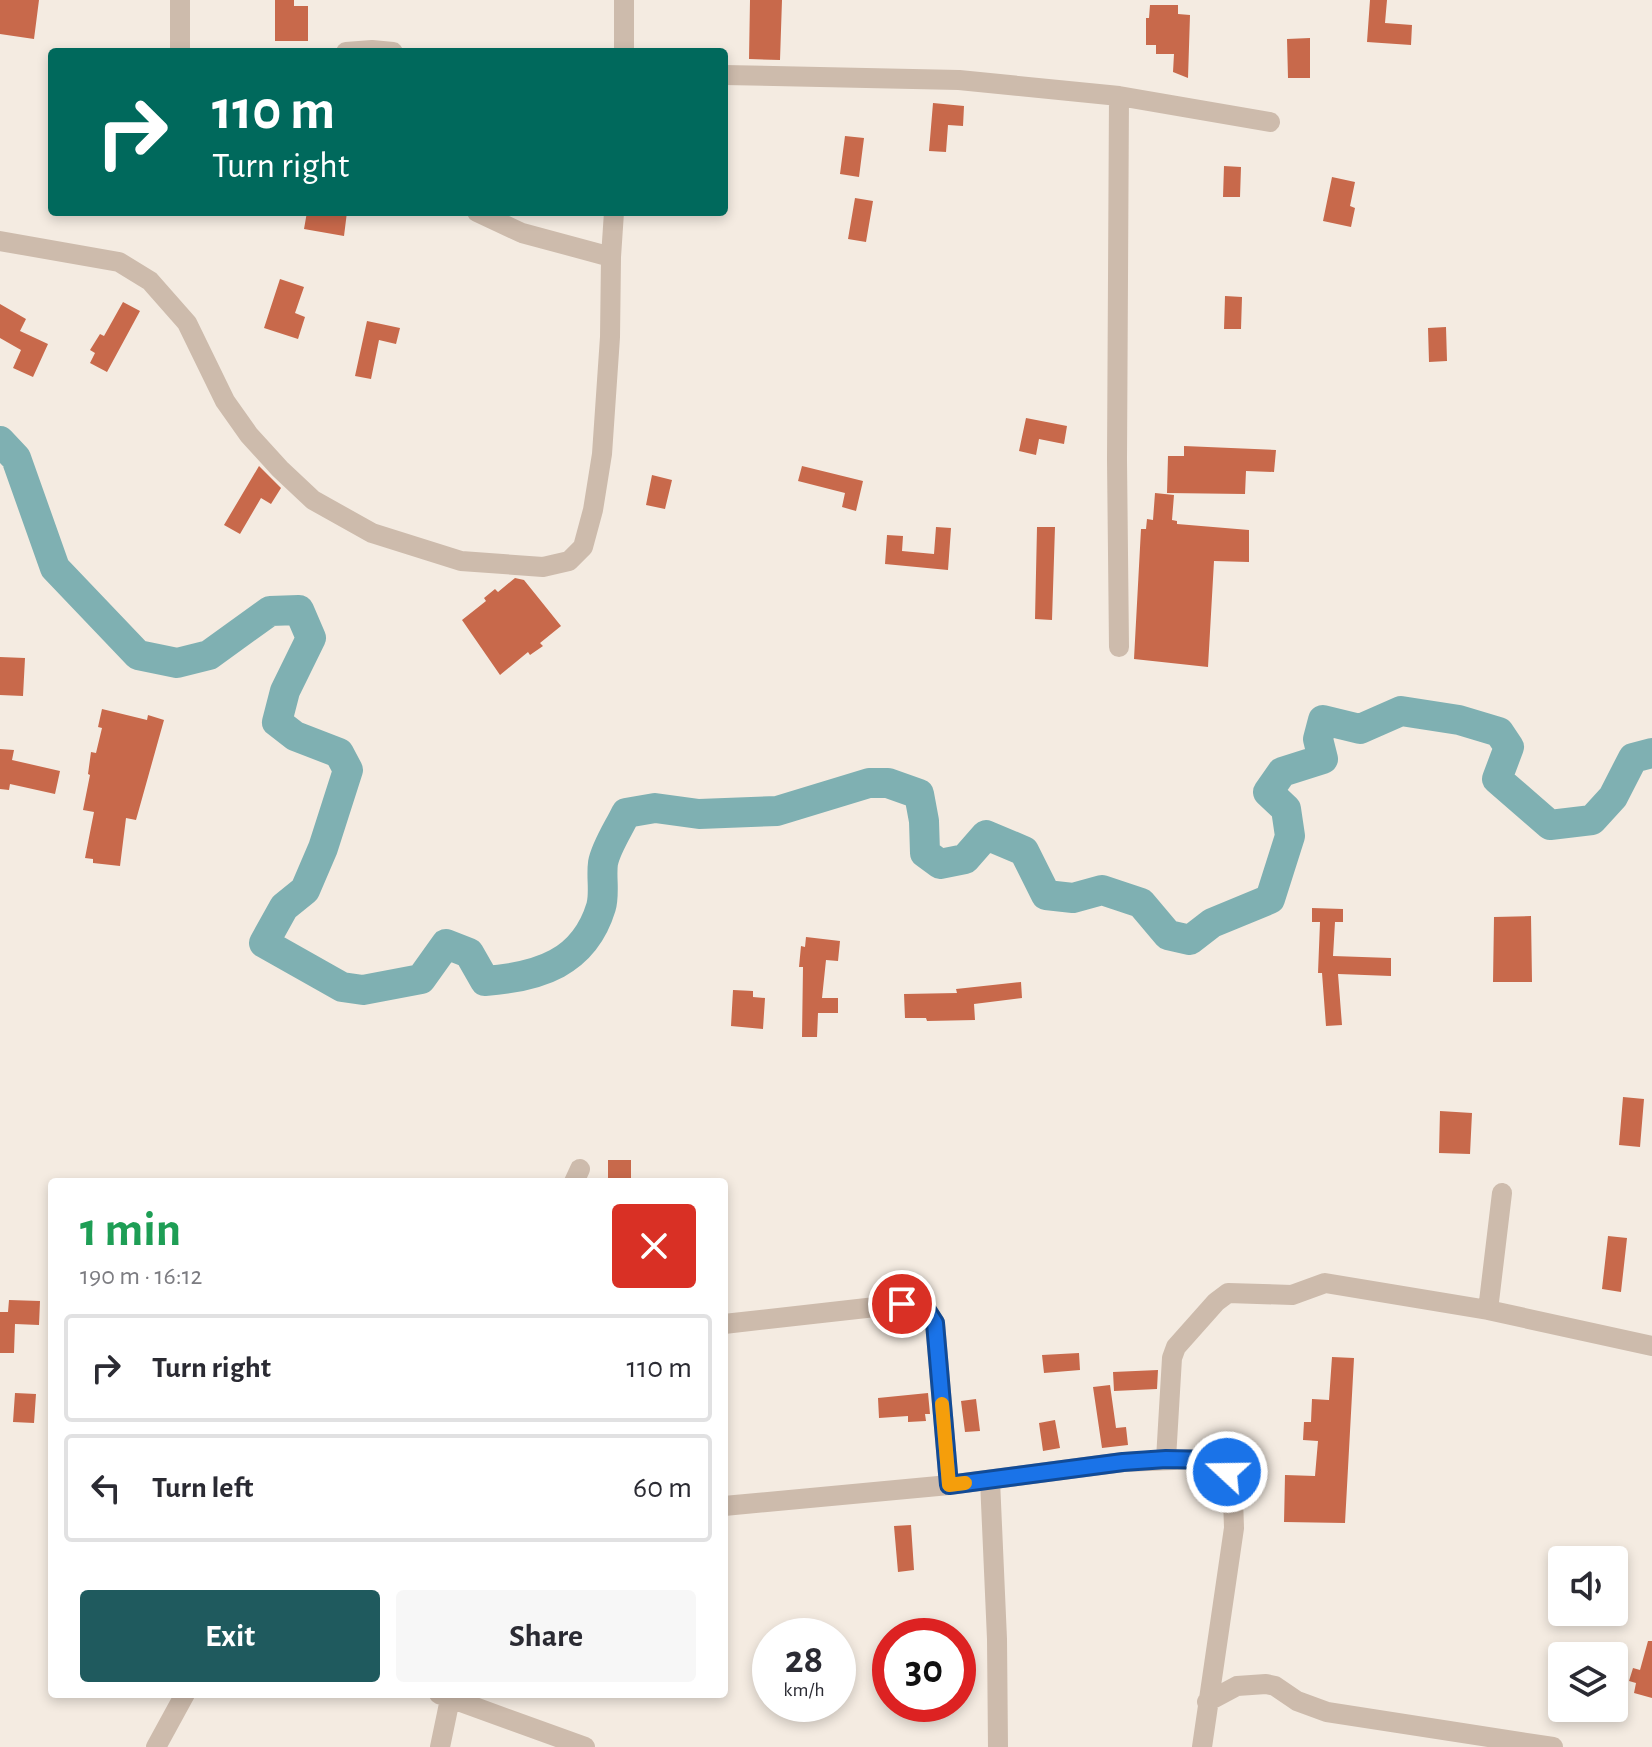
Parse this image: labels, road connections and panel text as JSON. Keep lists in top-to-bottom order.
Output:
{
  "page": {
    "turn": ["110 m", "Turn right"],
    "heading": ["1 min", "190 m · 16:12"],
    "list": [
      {
        "name": "Turn right",
        "value": "110 m"
      },
      {
        "name": "Turn left",
        "value": "60 m"
      }
    ],
    "buttons": ["Exit", "Share"],
    "speed": "28 km/h",
    "limit": "30"
  }
}
